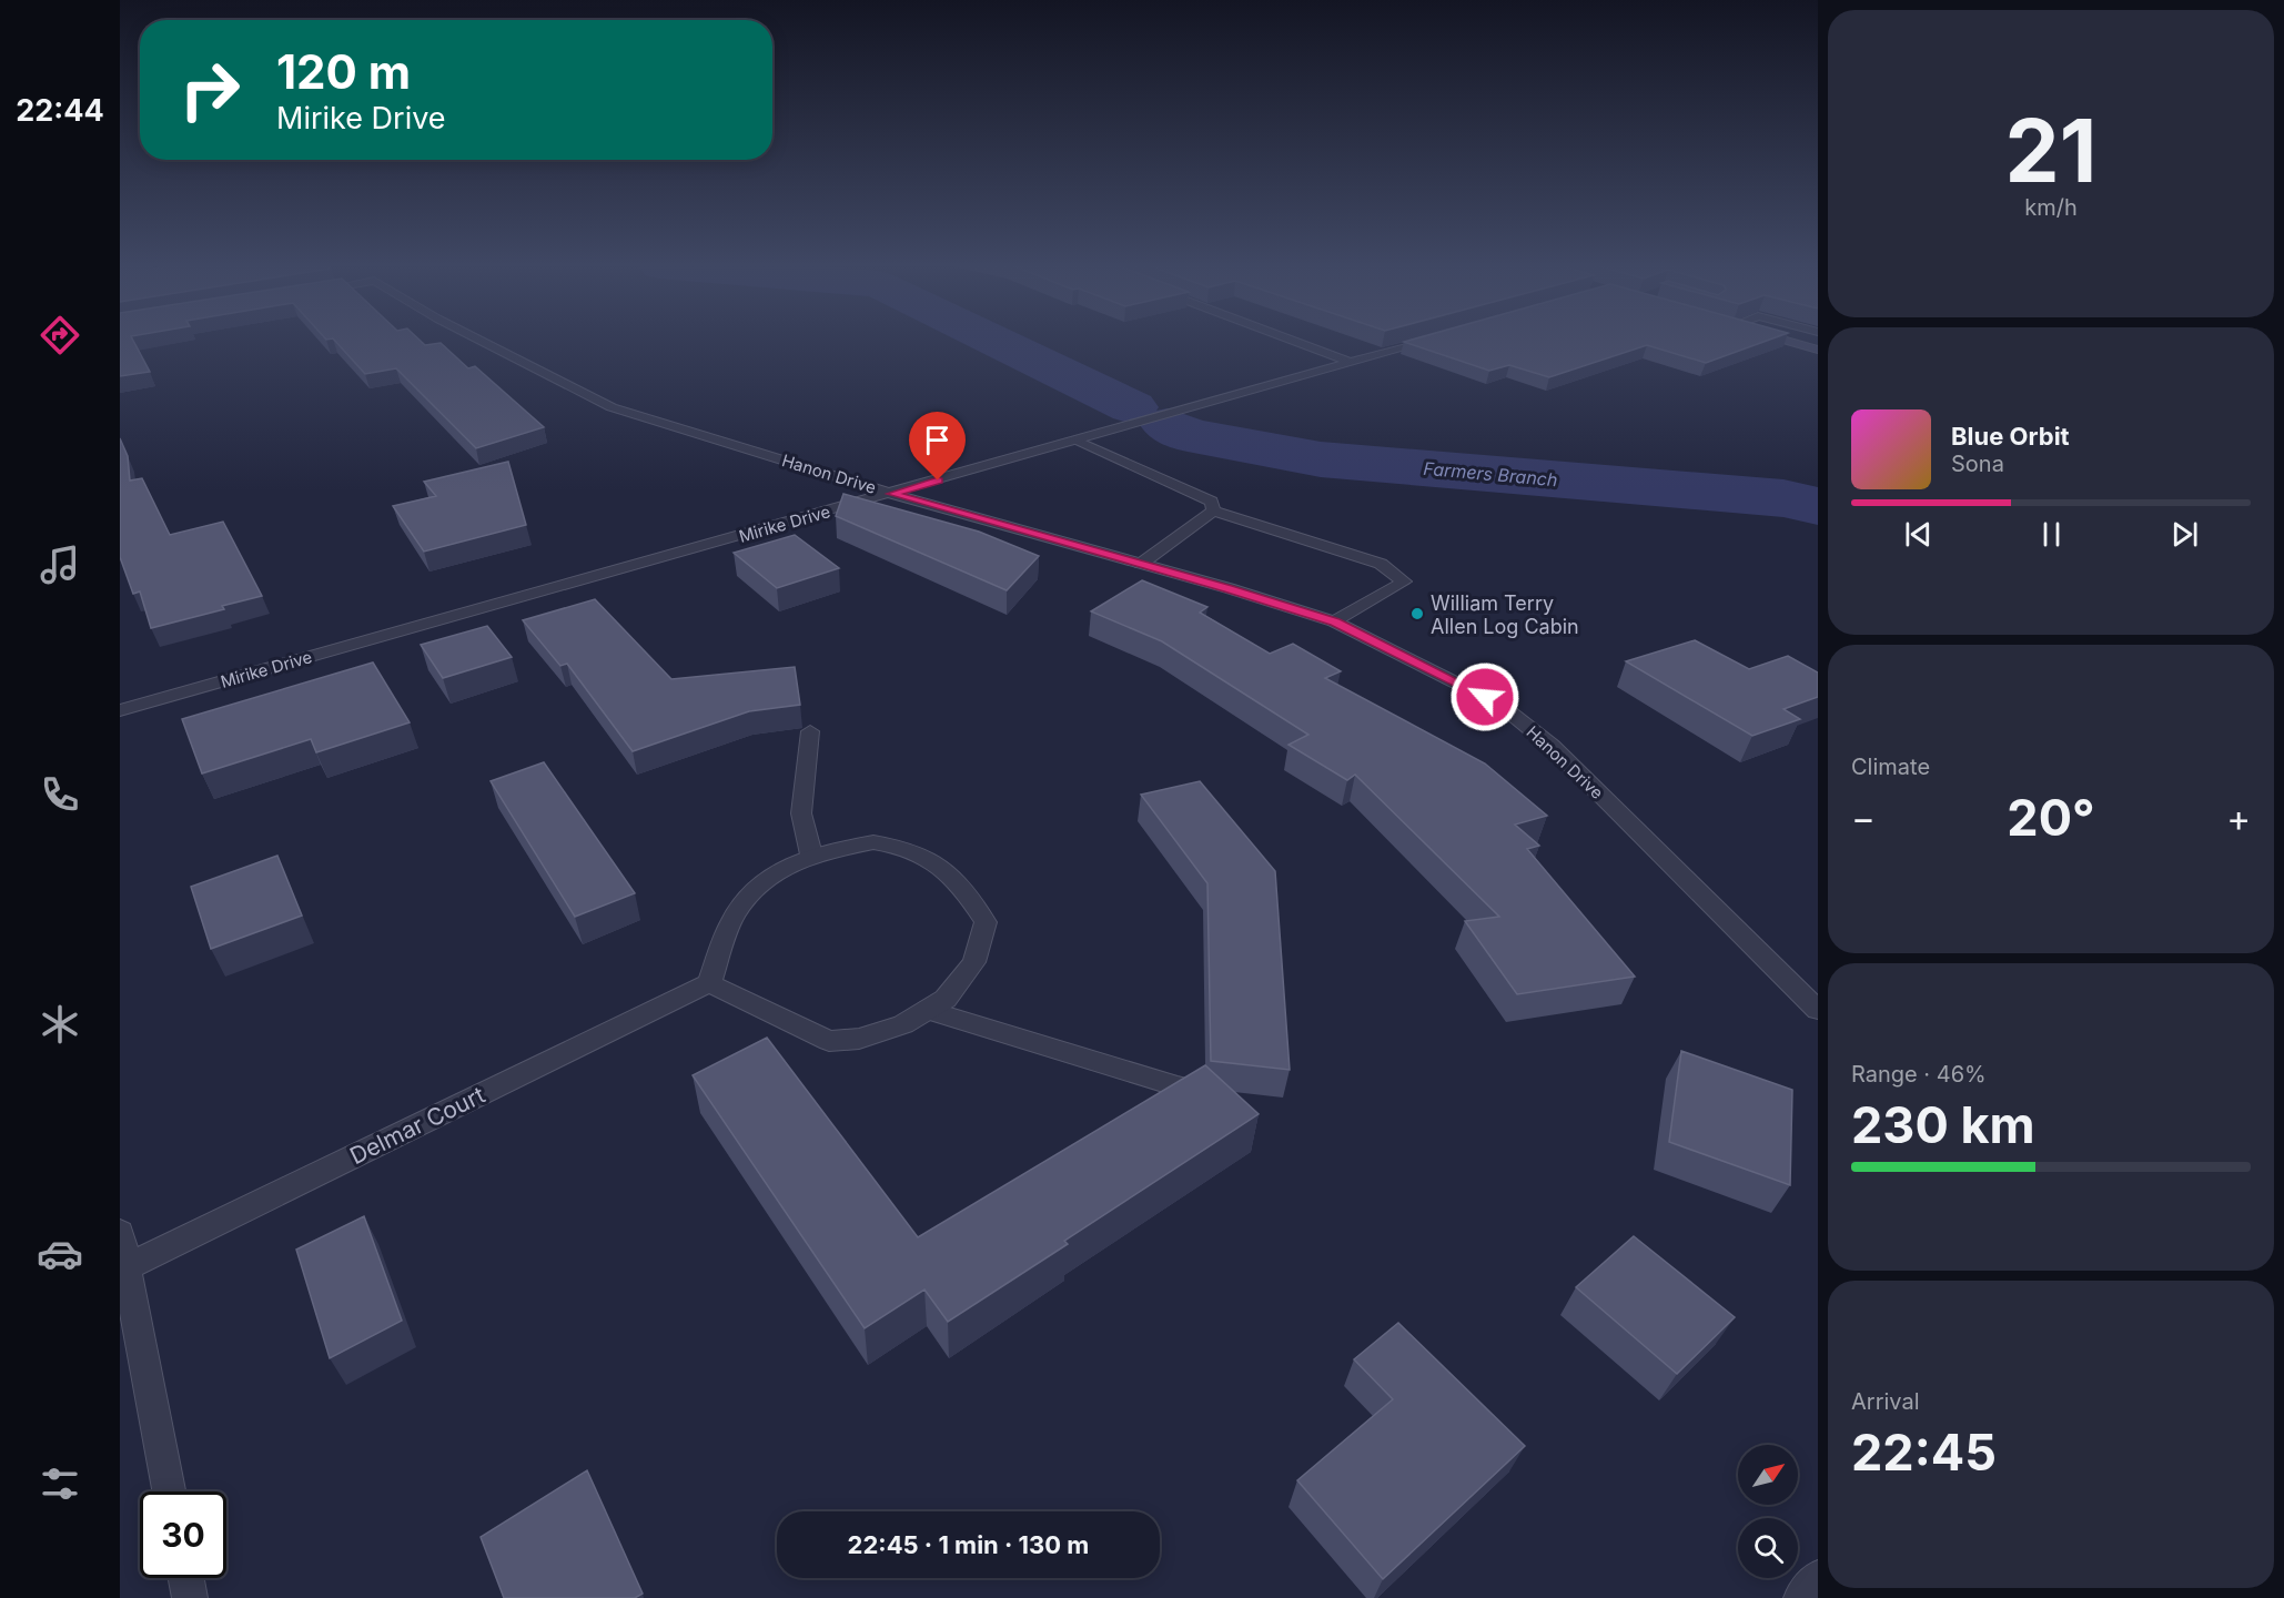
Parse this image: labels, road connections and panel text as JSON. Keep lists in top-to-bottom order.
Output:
{
  "streets": {
    "street": ["Hanon Drive", "Mirike Drive", "Delmar Court"]
  },
  "crossings": [
    ["Hanon Drive", "Mirike Drive"]
  ],
  "water": ["Farmers Branch"],
  "places": ["William Terry Allen Log Cabin"],
  "north": "top right",
  "page": {
    "tabs": "22:44",
    "tile": [
      ["21", "km/h"],
      "Climate",
      ["Range · 46%", "230 km"],
      ["Arrival", "22:45"]
    ],
    "turn": ["120 m", "Mirike Drive"],
    "song": ["Blue Orbit", "Sona"],
    "heat": ["−", "20°", "+"],
    "limit": "30",
    "trip": "22:45 · 1 min · 130 m"
  }
}
